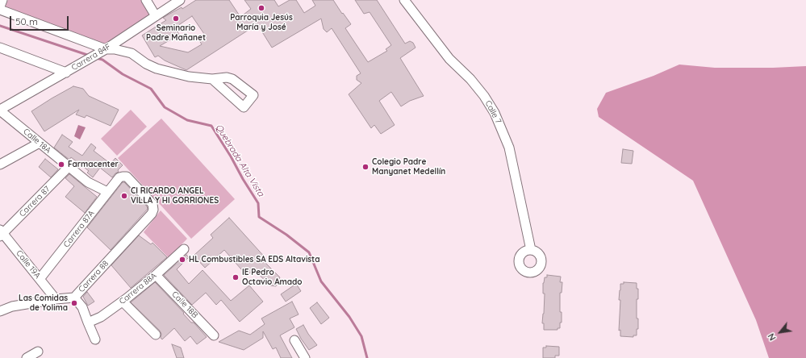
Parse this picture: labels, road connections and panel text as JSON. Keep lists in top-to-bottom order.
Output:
{
  "streets": {
    "street": [
      "Carrera 84F",
      "Calle 7",
      "Calle 18A",
      "Carrera 87",
      "Carrera 87A",
      "Calle 19A",
      "Carrera 88",
      "Carrera 88A",
      "Calle 18B"
    ]
  },
  "crossings": [
    ["Carrera 84F", "Calle 18A"],
    ["Calle 18A", "Carrera 87"],
    ["Calle 18A", "Carrera 87A"],
    ["Carrera 87", "Calle 19A"],
    ["Carrera 87A", "Calle 19A"],
    ["Carrera 87A", "Carrera 88"],
    ["Calle 19A", "Carrera 88"],
    ["Carrera 88A", "Calle 18B"]
  ],
  "water": ["Quebrada Alta Vista"],
  "places": [
    "Parroquia Jesús María y José",
    "Seminario Padre Mañanet",
    "Farmacenter",
    "Colegio Padre Manyanet Medellín",
    "CI RICARDO ANGEL VILLA Y HI GORRIONES",
    "HL Combustibles SA EDS Altavista",
    "IE Pedro Octavio Amado",
    "Las Comidas de Yolima"
  ],
  "scale_bar": "50 m",
  "north": "bottom left"
}
